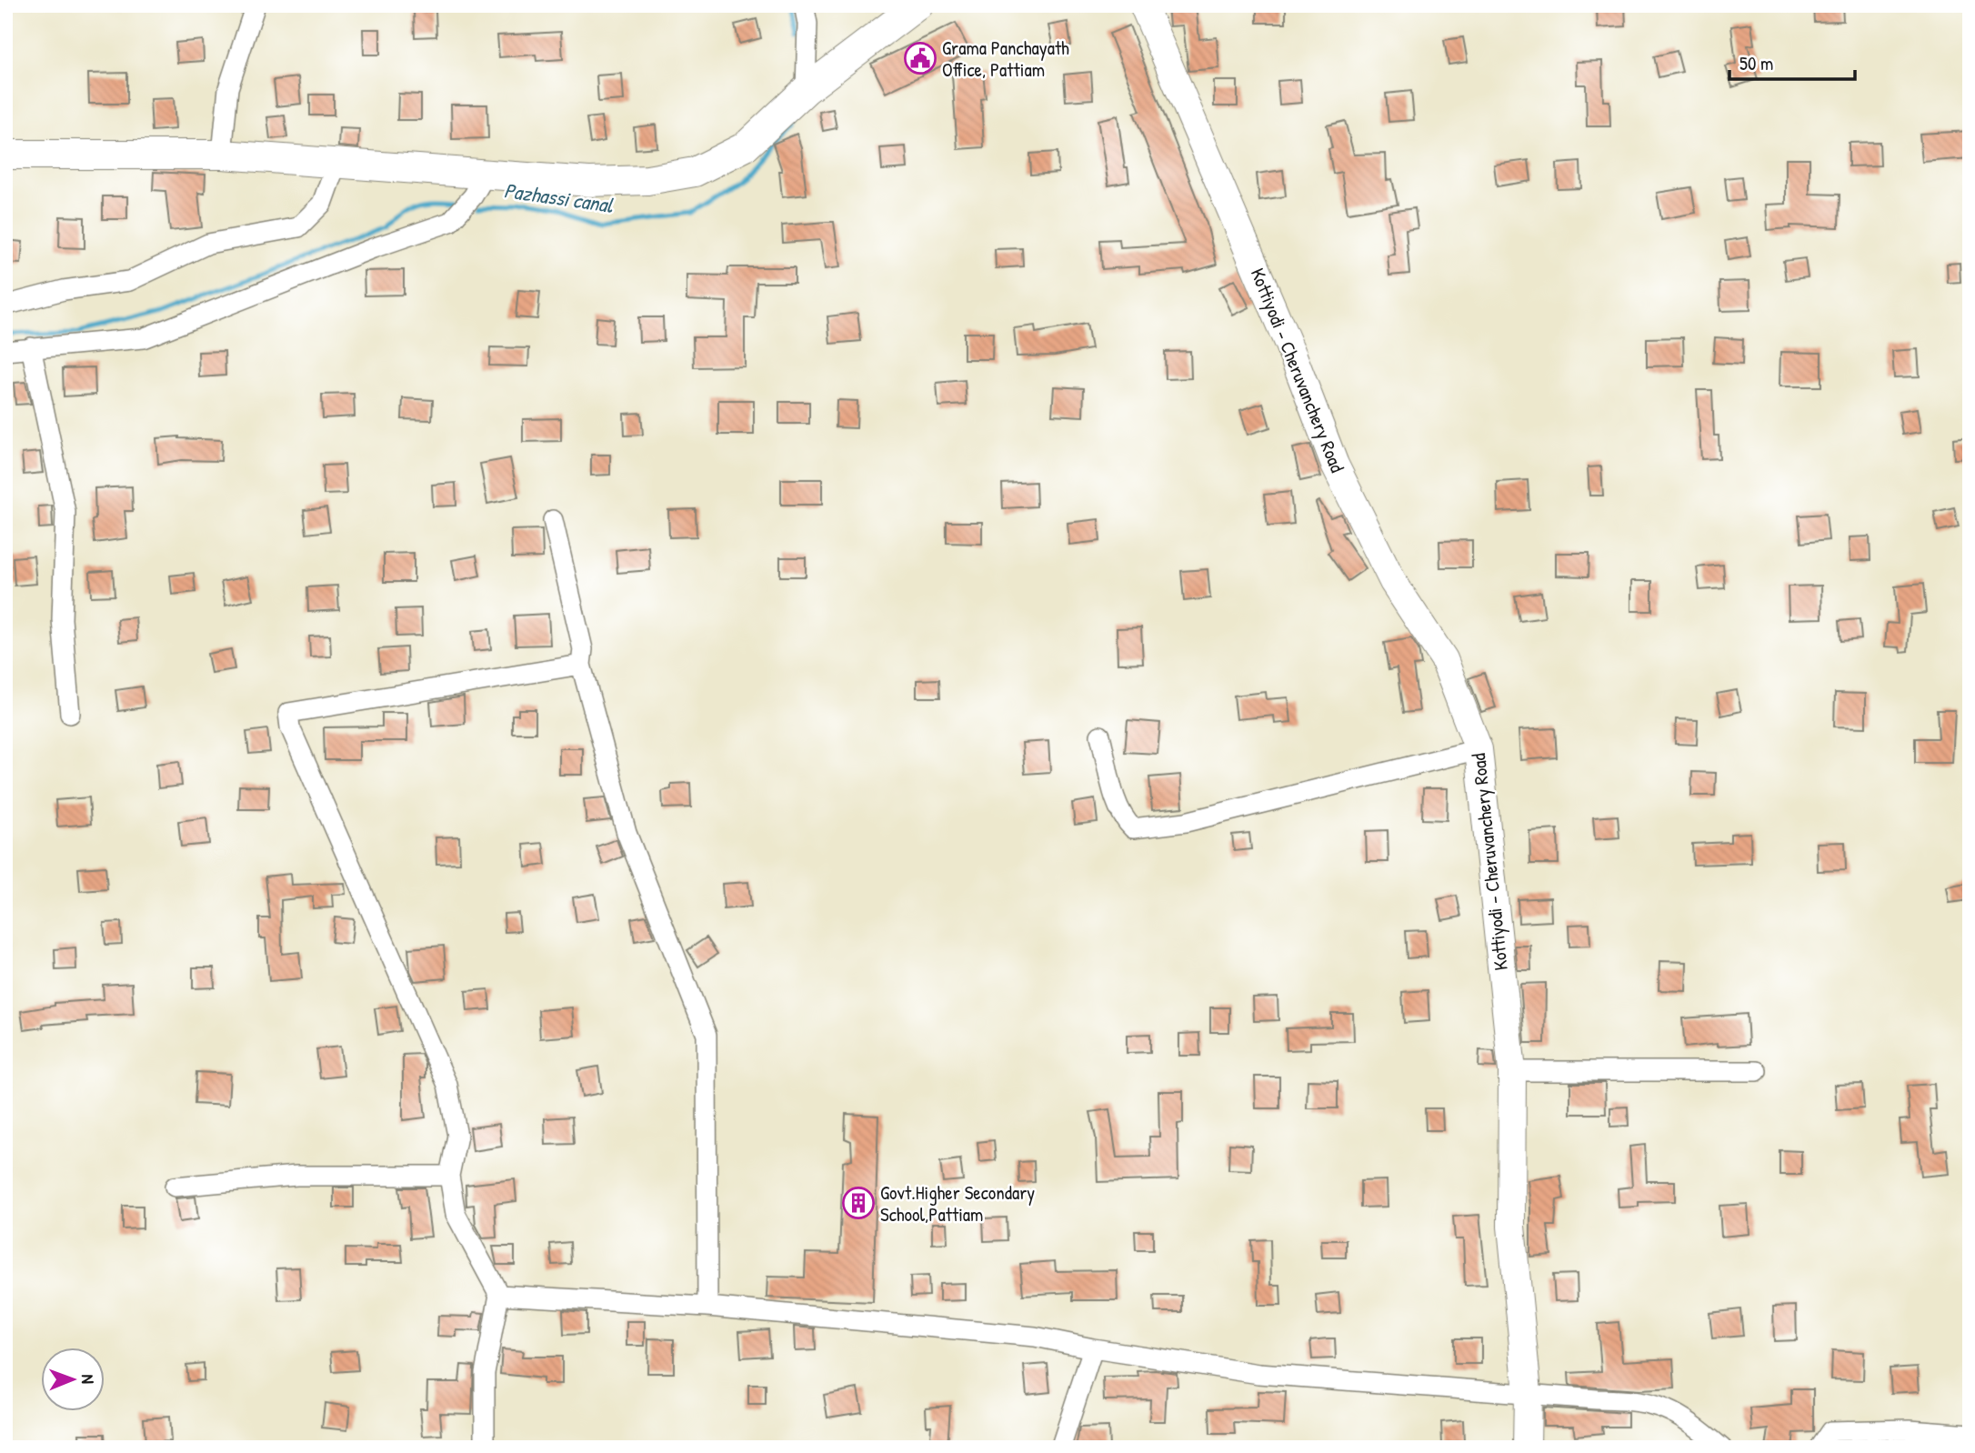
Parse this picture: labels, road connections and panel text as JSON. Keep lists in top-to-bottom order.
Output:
{
  "streets": {
    "main road": ["Kottiyodi - Cheruvanchery Road"]
  },
  "water": ["Pazhassi canal"],
  "places": {
    "public building": ["Grama Panchayath Office, Pattiam"],
    "building": ["Govt.Higher Secondary School,Pattiam"]
  },
  "scale_bar": "50 m",
  "north": "right"
}
